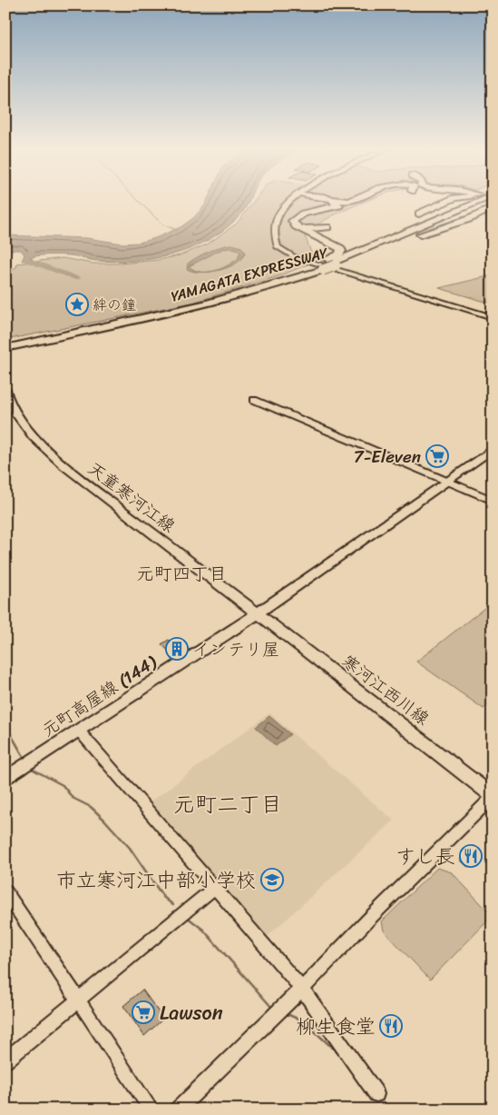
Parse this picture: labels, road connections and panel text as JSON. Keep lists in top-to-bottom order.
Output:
{
  "streets": {
    "highway": ["YAMAGATA EXPRESSWAY"],
    "main road": ["天童寒河江線", "寒河江西川線", "元町高屋線 (144)"]
  },
  "crossings": [
    ["天童寒河江線", "寒河江西川線"],
    ["天童寒河江線", "元町高屋線 (144)"],
    ["寒河江西川線", "元町高屋線 (144)"]
  ],
  "districts": ["元町四丁目", "元町二丁目"],
  "places": {
    "place": ["絆の鐘"],
    "supermarket": ["7-Eleven", "Lawson"],
    "building": ["インテリ屋"],
    "restaurant": ["すし長", "柳生食堂"],
    "school or university": ["市立寒河江中部小学校"]
  }
}
